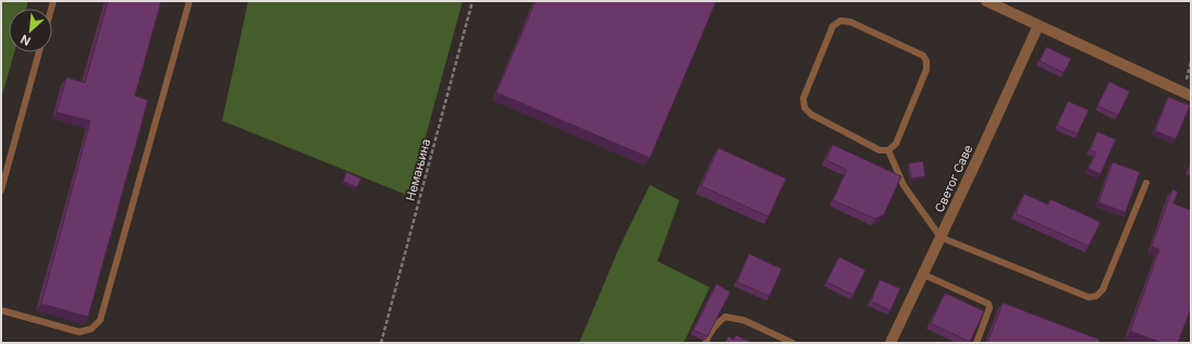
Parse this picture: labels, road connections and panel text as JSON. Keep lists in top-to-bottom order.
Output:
{
  "streets": {
    "street": ["Светог Саве"],
    "path": ["Немањина"]
  },
  "north": "bottom left"
}
